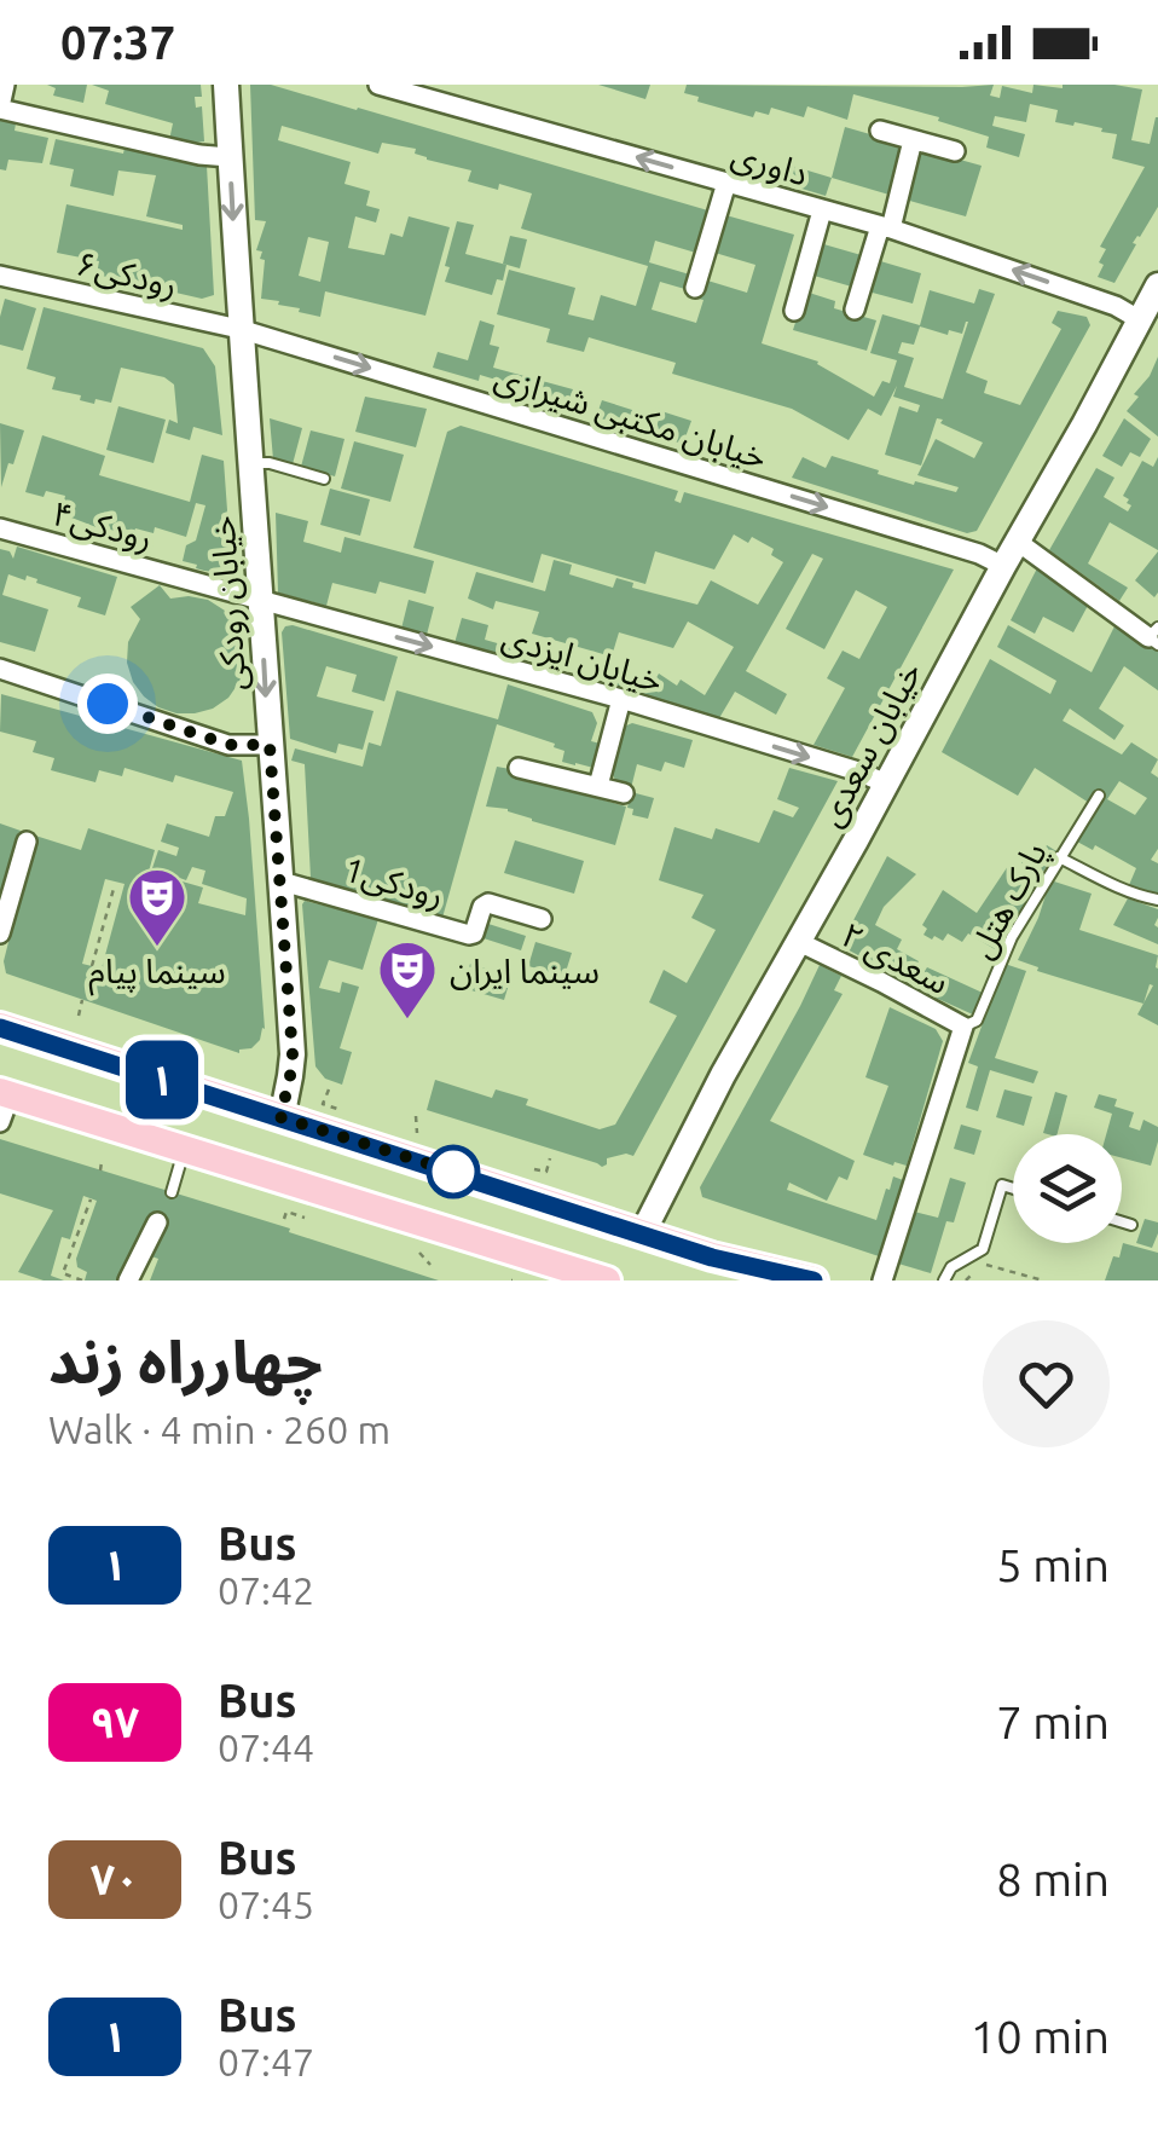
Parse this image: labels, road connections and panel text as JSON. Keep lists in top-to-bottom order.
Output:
{
  "streets": {
    "street": [
      "داوری",
      "رودکی۶",
      "خیابان مکتبی شیرازی",
      "رودکی۴",
      "خیابان رودکی",
      "خیابان ایزدی",
      "خیابان سعدی",
      "1رودکی",
      "سعدی ۲"
    ],
    "lane": ["پارک هتل"]
  },
  "crossings": [
    ["داوری", "خیابان سعدی"],
    ["رودکی۶", "خیابان مکتبی شیرازی"],
    ["رودکی۶", "خیابان رودکی"],
    ["خیابان مکتبی شیرازی", "خیابان رودکی"],
    ["خیابان مکتبی شیرازی", "خیابان سعدی"],
    ["رودکی۴", "خیابان رودکی"],
    ["رودکی۴", "خیابان ایزدی"],
    ["خیابان رودکی", "خیابان ایزدی"],
    ["خیابان رودکی", "1رودکی"],
    ["خیابان ایزدی", "خیابان سعدی"],
    ["خیابان سعدی", "سعدی ۲"],
    ["پارک هتل", "سعدی ۲"]
  ],
  "one_way": ["داوری", "خیابان مکتبی شیرازی", "خیابان ایزدی"],
  "places": {
    "theatre": ["سینما پیام", "سینما ایران"]
  },
  "lines": ["bus line ۱"],
  "page": {
    "status": "07:37",
    "on_map": "۱",
    "heading": ["چهارراه زند", "Walk · 4 min · 260 m"],
    "list": [
      {
        "mark": "۱",
        "name": "Bus",
        "note": "07:42",
        "value": "5 min"
      },
      {
        "mark": "۹۷",
        "name": "Bus",
        "note": "07:44",
        "value": "7 min"
      },
      {
        "mark": "۷۰",
        "name": "Bus",
        "note": "07:45",
        "value": "8 min"
      },
      {
        "mark": "۱",
        "name": "Bus",
        "note": "07:47",
        "value": "10 min"
      }
    ]
  }
}
